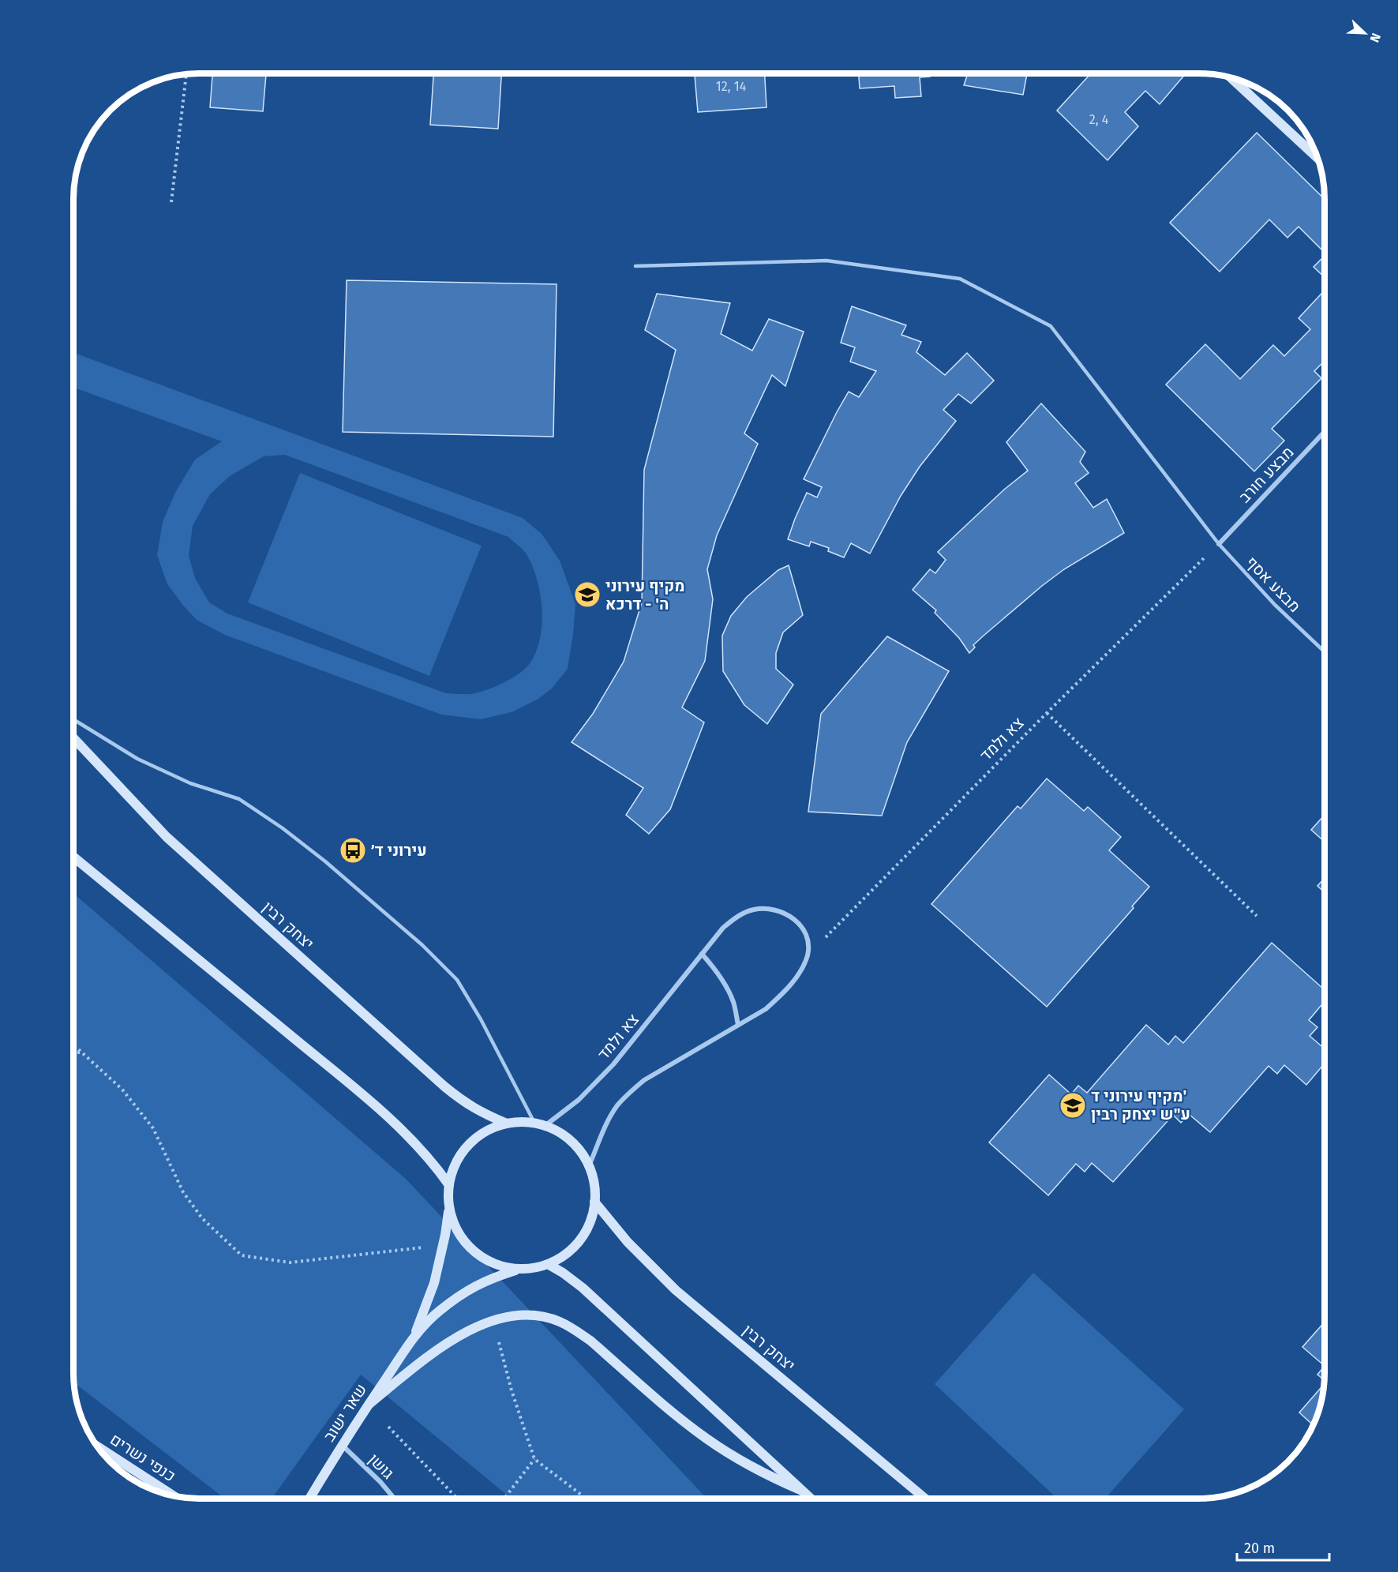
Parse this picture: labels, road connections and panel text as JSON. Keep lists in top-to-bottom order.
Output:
{
  "streets": {
    "main road": ["יצחק רבין", "שאר ישוב", "כנפי נשרים"],
    "street": ["מבצע חורב", "צא ולמד", "גושן"],
    "lane": ["מבצע אסף"]
  },
  "crossings": [
    ["מבצע חורב", "מבצע אסף"],
    ["מבצע חורב", "צא ולמד"],
    ["מבצע אסף", "צא ולמד"],
    ["צא ולמד", "יצחק רבין"],
    ["צא ולמד", "שאר ישוב"],
    ["יצחק רבין", "שאר ישוב"],
    ["שאר ישוב", "גושן"]
  ],
  "places": {
    "school or university": ["מקיף עירוני ה' - דרכא", "מקיף עירוני ד' ע\"ש יצחק רבין"],
    "bus stop": ["עירוני ד׳"]
  },
  "house_numbers": ["12, 14", "2, 4"],
  "scale_bar": "20 m",
  "north": "bottom right"
}
